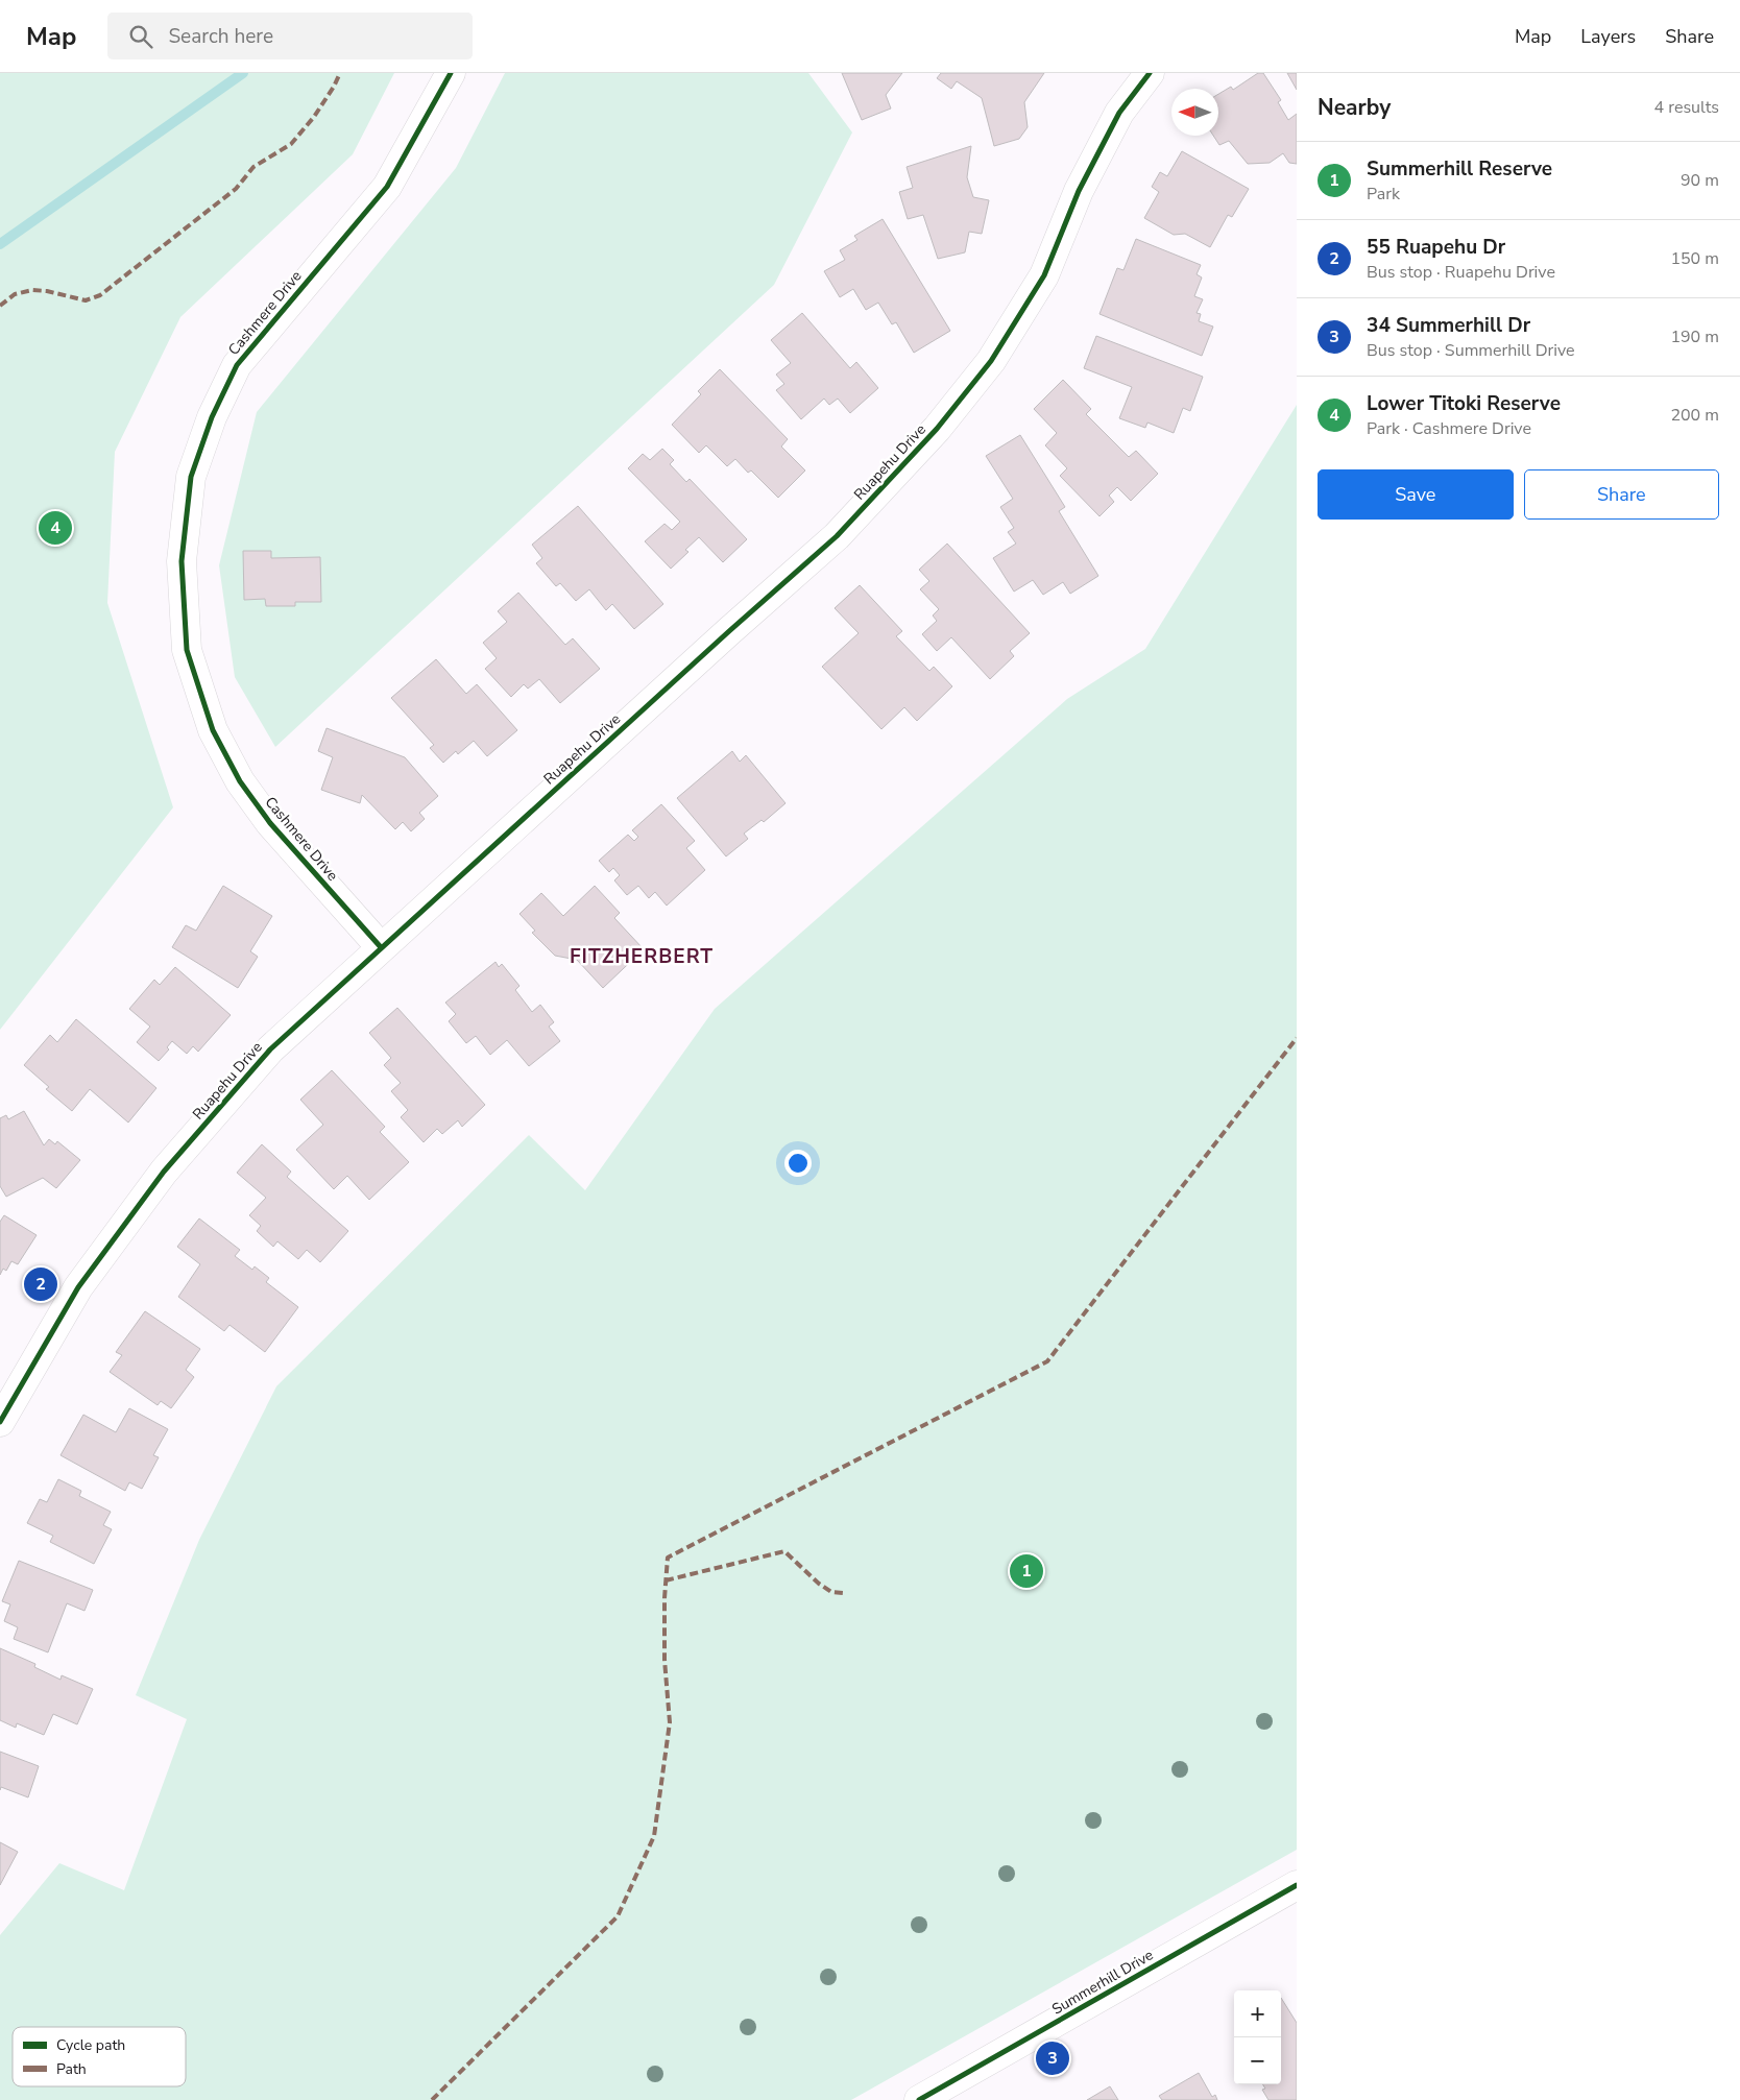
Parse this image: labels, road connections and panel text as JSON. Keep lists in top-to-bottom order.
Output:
{
  "streets": {
    "street": ["Cashmere Drive", "Ruapehu Drive", "Summerhill Drive"]
  },
  "crossings": [
    ["Cashmere Drive", "Ruapehu Drive"]
  ],
  "districts": ["FITZHERBERT"],
  "legend": ["Cycle path", "Path"],
  "north": "left",
  "page": {
    "header": "Map",
    "search": "Search here",
    "nav": ["Map", "Layers", "Share"],
    "heading": ["Nearby", "4 results"],
    "list": [
      {
        "mark": "1",
        "name": "Summerhill Reserve",
        "note": "Park",
        "value": "90 m"
      },
      {
        "mark": "2",
        "name": "55 Ruapehu Dr",
        "note": "Bus stop · Ruapehu Drive",
        "value": "150 m"
      },
      {
        "mark": "3",
        "name": "34 Summerhill Dr",
        "note": "Bus stop · Summerhill Drive",
        "value": "190 m"
      },
      {
        "mark": "4",
        "name": "Lower Titoki Reserve",
        "note": "Park · Cashmere Drive",
        "value": "200 m"
      }
    ],
    "buttons": ["Save", "Share"],
    "pins": [
      "4",
      "2",
      "1",
      "3"
    ],
    "map_buttons": ["+", "−"]
  }
}
